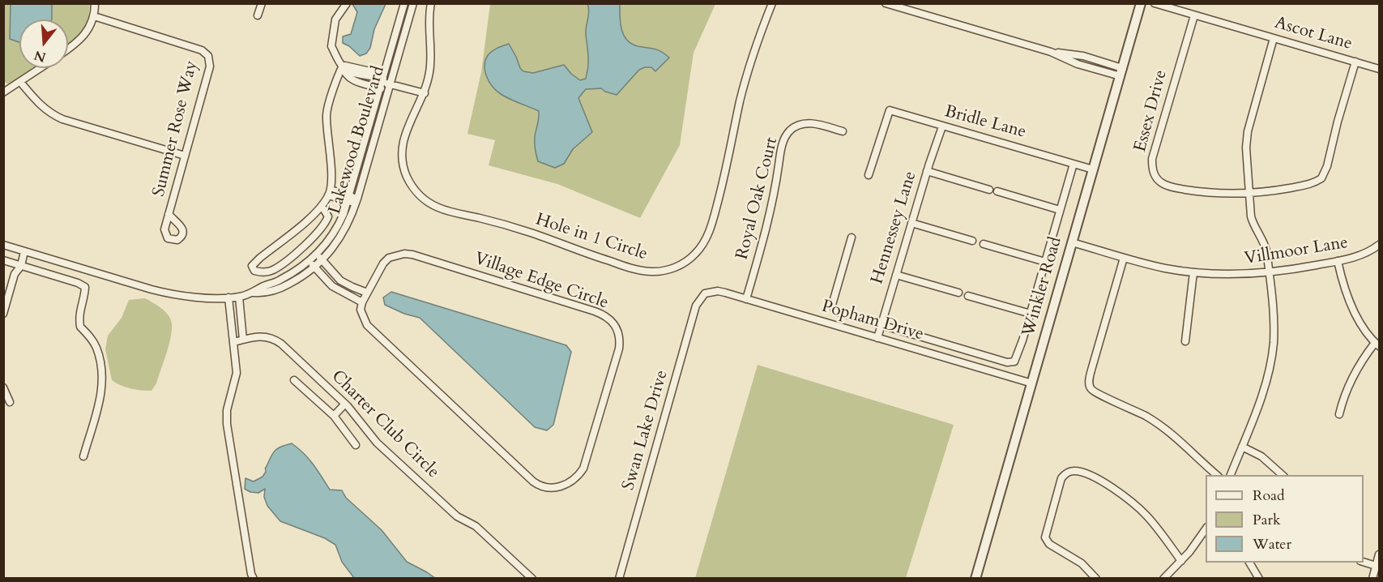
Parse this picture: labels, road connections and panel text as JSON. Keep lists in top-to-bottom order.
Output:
{
  "streets": {
    "street": [
      "Ascot Lane",
      "Essex Drive",
      "Bridle Lane",
      "Summer Rose Way",
      "Lakewood Boulevard",
      "Royal Oak Court",
      "Hennessey Lane",
      "Hole in 1 Circle",
      "Villmoor Lane",
      "Village Edge Circle",
      "Winkler Road",
      "Popham Drive",
      "Charter Club Circle",
      "Swan Lake Drive"
    ]
  },
  "crossings": [
    ["Ascot Lane", "Essex Drive"],
    ["Bridle Lane", "Hennessey Lane"],
    ["Bridle Lane", "Winkler Road"],
    ["Royal Oak Court", "Popham Drive"],
    ["Hennessey Lane", "Popham Drive"],
    ["Villmoor Lane", "Winkler Road"],
    ["Winkler Road", "Popham Drive"],
    ["Popham Drive", "Swan Lake Drive"]
  ],
  "legend": ["Road", "Park", "Water"],
  "north": "bottom"
}
